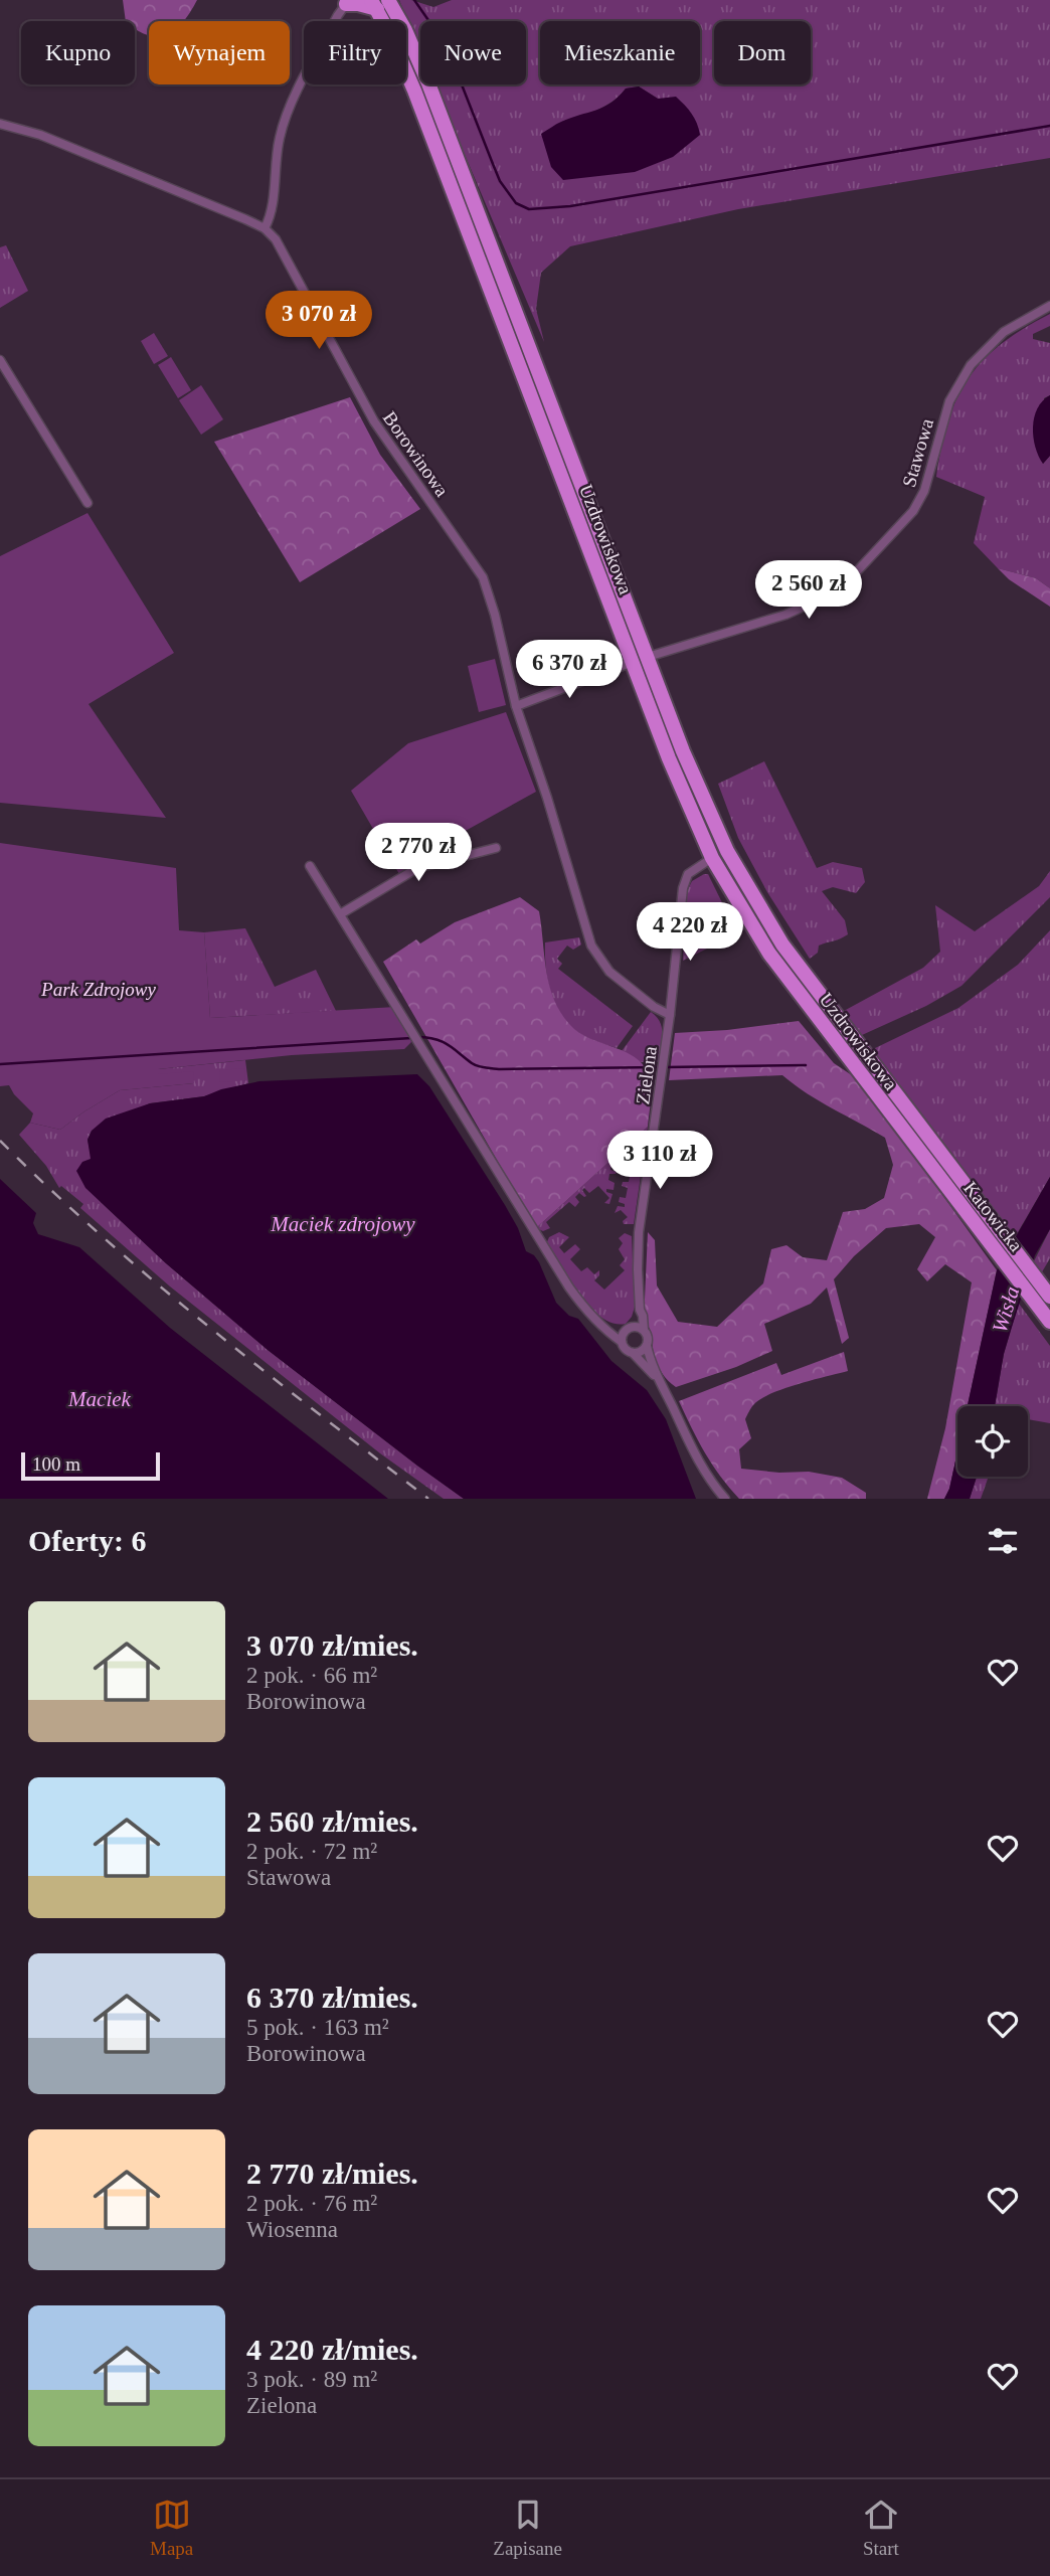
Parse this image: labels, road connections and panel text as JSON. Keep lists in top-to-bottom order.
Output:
{
  "streets": {
    "main road": ["Uzdrowiskowa", "Katowicka"],
    "street": ["Stawowa", "Borowinowa", "Zielona"]
  },
  "crossings": [
    ["Stawowa", "Uzdrowiskowa"],
    ["Borowinowa", "Zielona"],
    ["Uzdrowiskowa", "Zielona"],
    ["Uzdrowiskowa", "Katowicka"]
  ],
  "water": ["Maciek zdrojowy", "Wisła", "Maciek"],
  "parks": ["Park Zdrojowy"],
  "scale_bar": "100 m",
  "page": {
    "chip": [
      "Kupno",
      "Wynajem",
      "Filtry",
      "Nowe",
      "Mieszkanie",
      "Dom"
    ],
    "price": [
      "3 070 zł",
      "2 560 zł",
      "6 370 zł",
      "2 770 zł",
      "4 220 zł",
      "3 110 zł"
    ],
    "scale": "100 m",
    "heading": "Oferty: 6",
    "list": [
      {
        "name": "3 070 zł/mies.",
        "note": "2 pok. · 66 m² · Borowinowa"
      },
      {
        "name": "2 560 zł/mies.",
        "note": "2 pok. · 72 m² · Stawowa"
      },
      {
        "name": "6 370 zł/mies.",
        "note": "5 pok. · 163 m² · Borowinowa"
      },
      {
        "name": "2 770 zł/mies.",
        "note": "2 pok. · 76 m² · Wiosenna"
      },
      {
        "name": "4 220 zł/mies.",
        "note": "3 pok. · 89 m² · Zielona"
      }
    ],
    "tabs": ["Mapa", "Zapisane", "Start"]
  }
}
